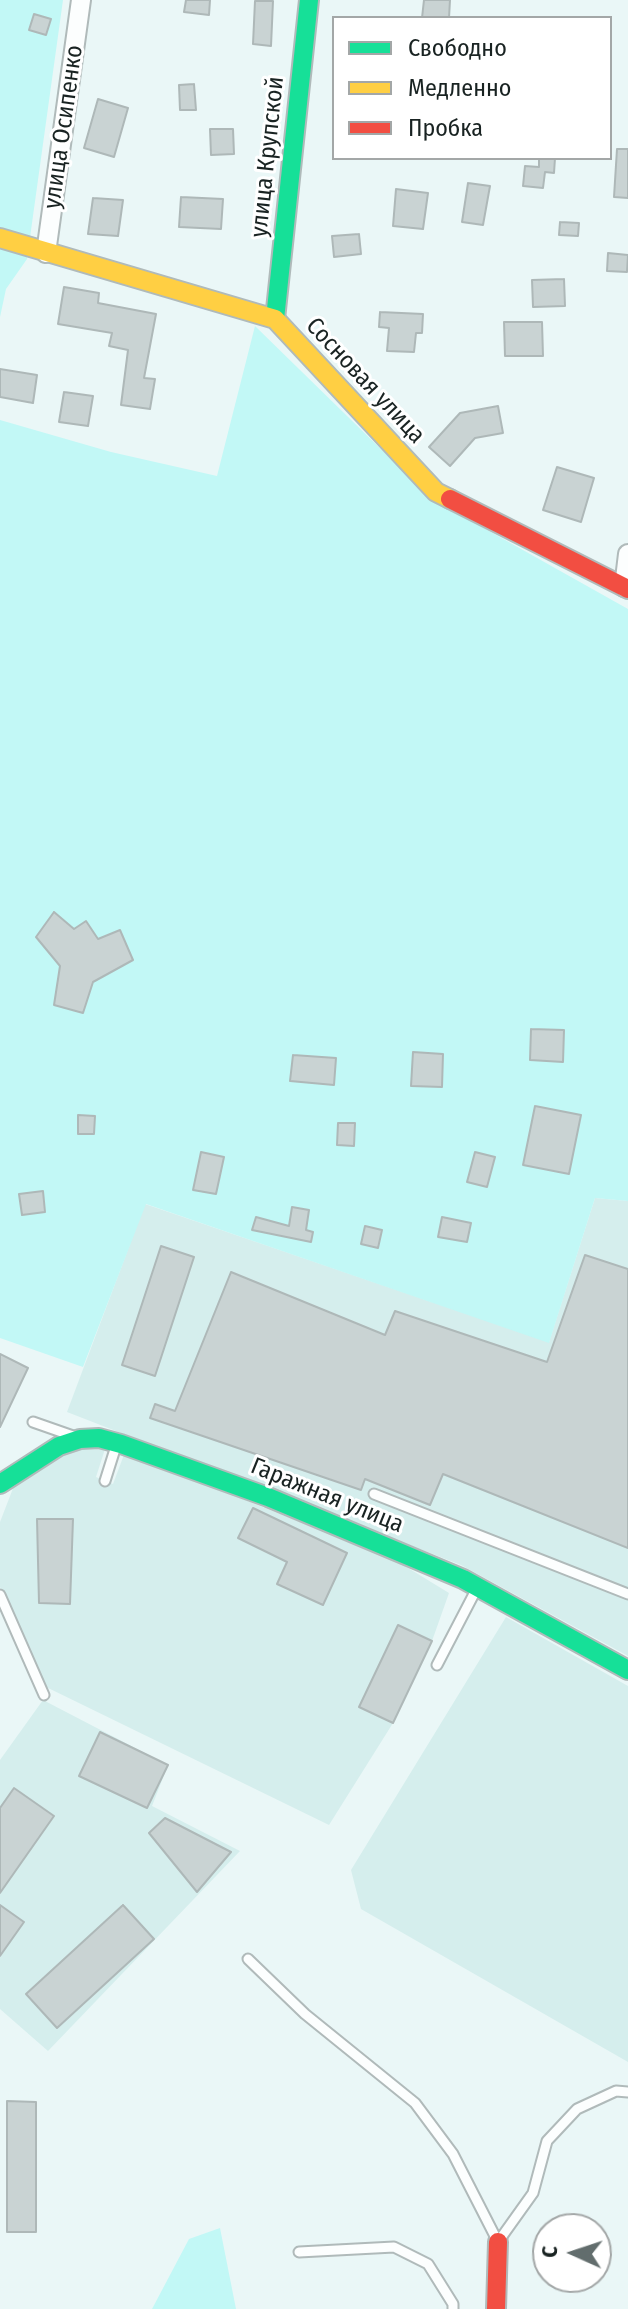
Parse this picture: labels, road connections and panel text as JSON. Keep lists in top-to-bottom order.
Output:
{
  "streets": {
    "street": [
      "улица Осипенко",
      "улица Крупской",
      "Сосновая улица",
      "Гаражная улица"
    ]
  },
  "crossings": [
    ["улица Осипенко", "Сосновая улица"],
    ["улица Крупской", "Сосновая улица"]
  ],
  "legend": ["Свободно", "Медленно", "Пробка"],
  "north": "left"
}
